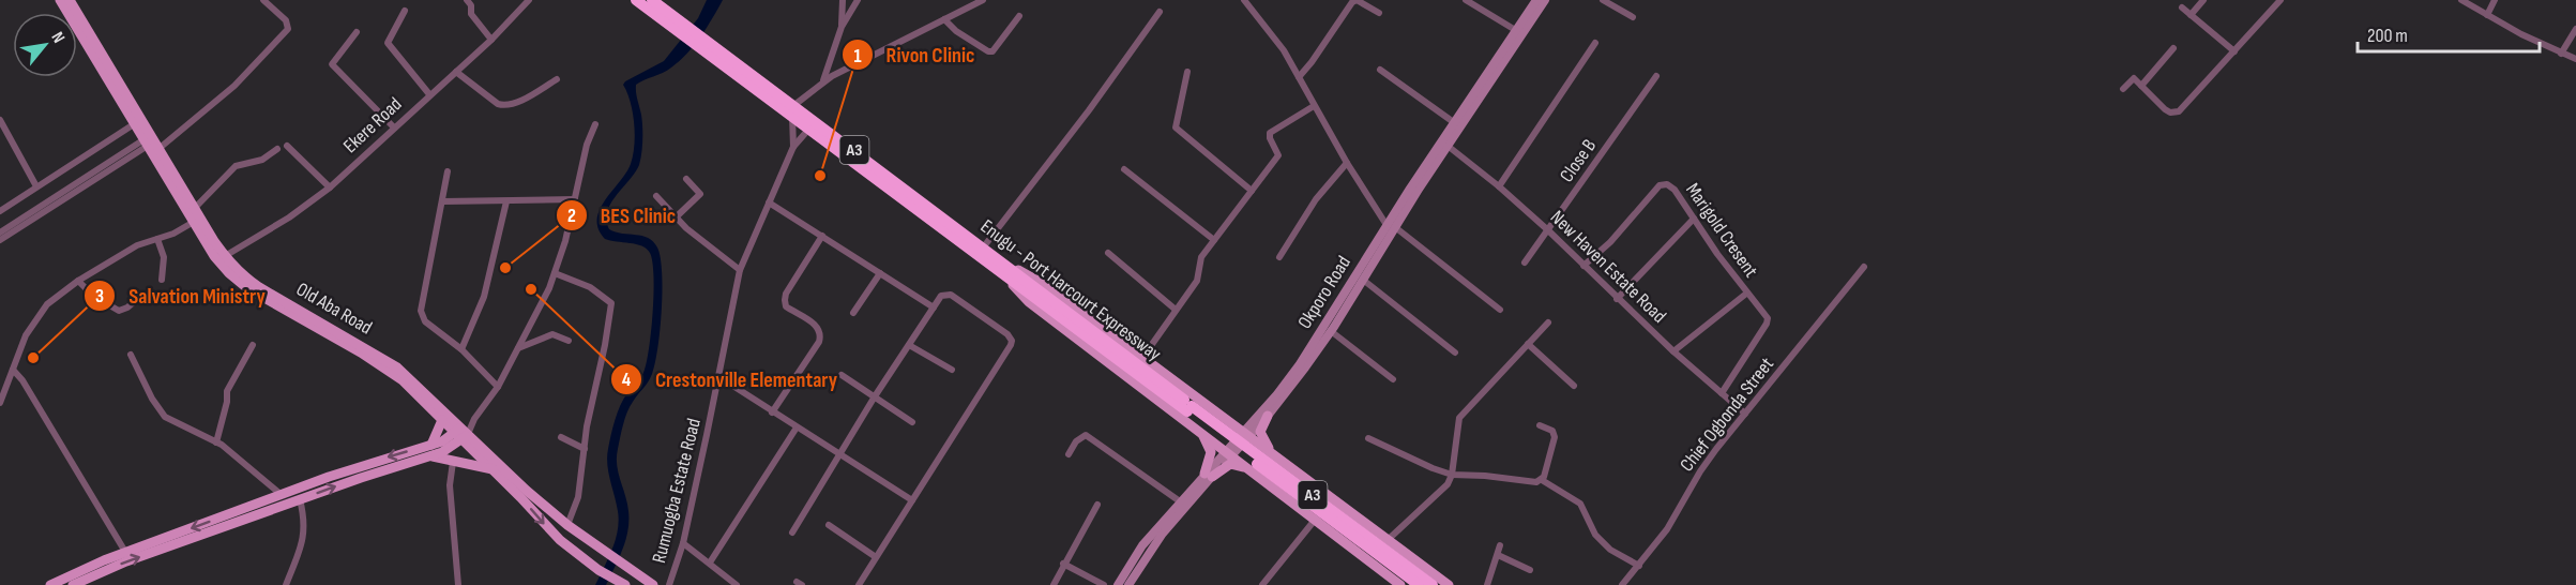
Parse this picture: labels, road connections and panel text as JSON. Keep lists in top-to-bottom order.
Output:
{
  "streets": {
    "highway": ["A3", "Enugu - Port Harcourt Expressway"],
    "main road": ["Okporo Road", "Old Aba Road"],
    "street": [
      "Ekere Road",
      "Close B",
      "Marigold Cresent",
      "New Haven Estate Road",
      "Chief Ogbonda Street",
      "Rumuogba Estate Road"
    ]
  },
  "crossings": [
    ["Ekere Road", "Old Aba Road"],
    ["A3", "Enugu - Port Harcourt Expressway"],
    ["Close B", "New Haven Estate Road"],
    ["Marigold Cresent", "New Haven Estate Road"],
    ["New Haven Estate Road", "Okporo Road"],
    ["New Haven Estate Road", "Chief Ogbonda Street"],
    ["Enugu - Port Harcourt Expressway", "Rumuogba Estate Road"]
  ],
  "places": [
    "Rivon Clinic",
    "BES Clinic",
    "Crestonville Elementary",
    "Salvation Ministry"
  ],
  "scale_bar": "200 m",
  "north": "top right"
}
